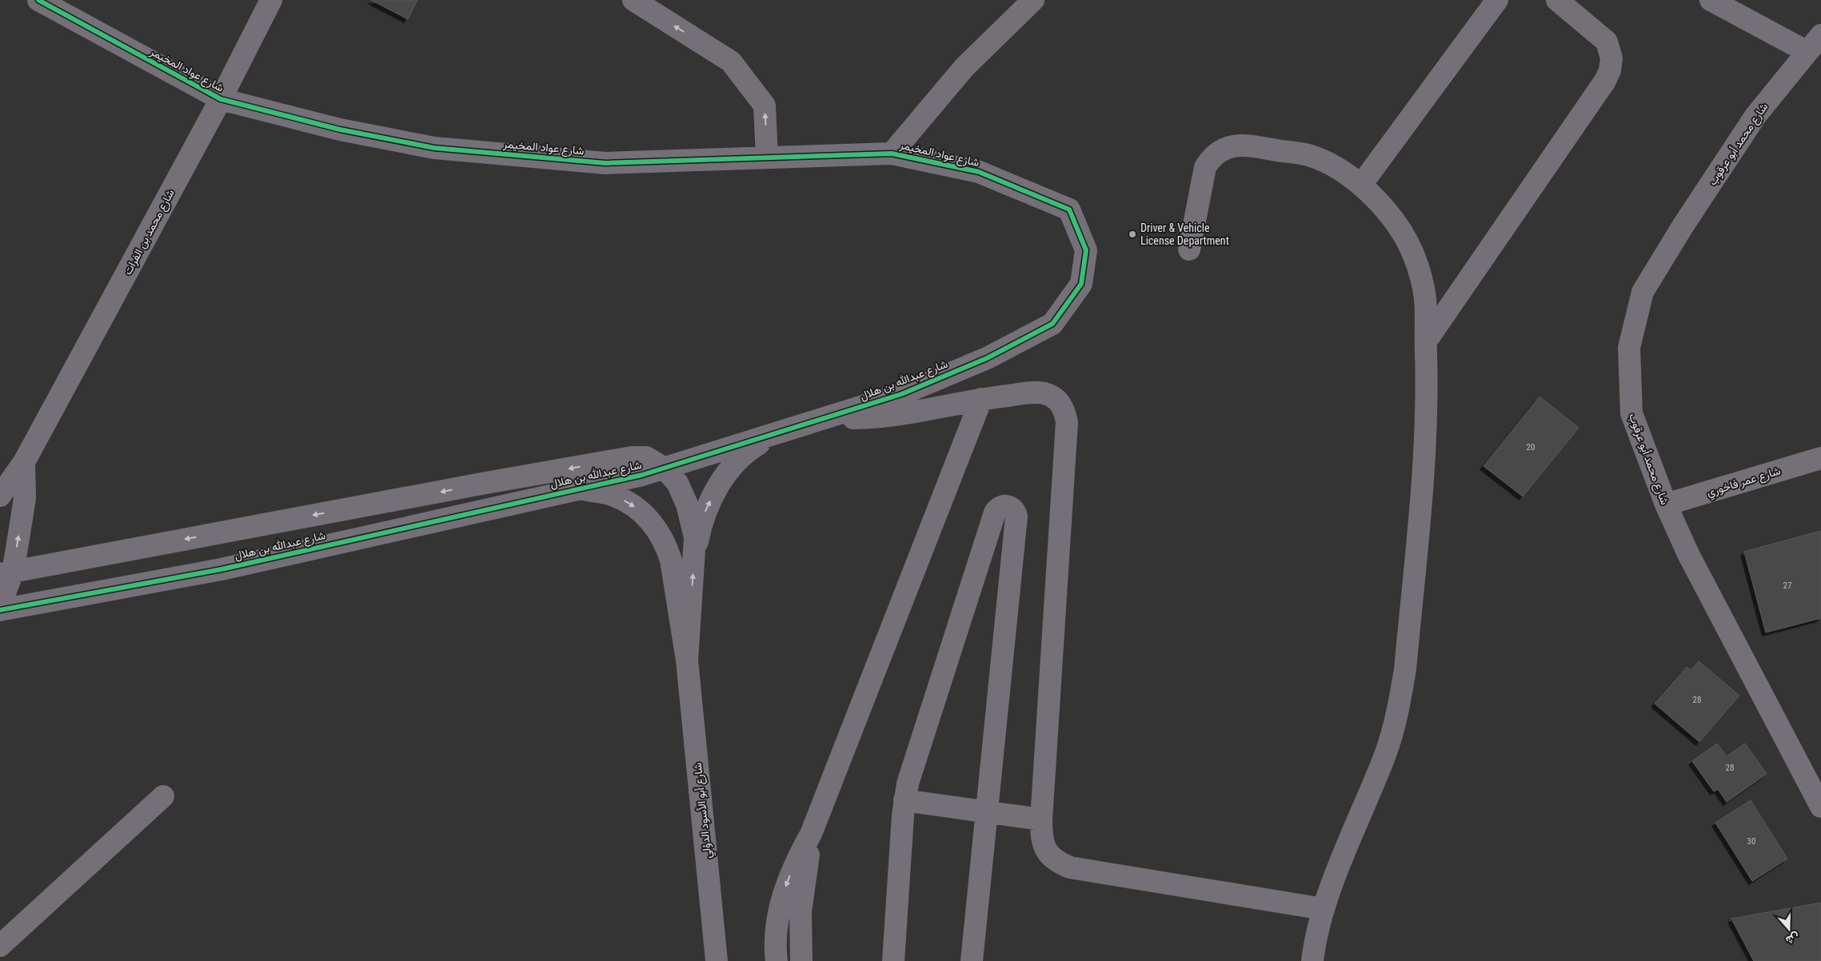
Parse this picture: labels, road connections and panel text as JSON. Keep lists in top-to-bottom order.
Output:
{
  "streets": {
    "street": [
      "شارع عواد المخيمر",
      "شارع محمد أبو عرقوب",
      "شارع محمد بن الفرات",
      "شارع عبدالله بن هلال",
      "شارع عمر فاخوري",
      "شارع أبو الأسود الدؤلي"
    ]
  },
  "crossings": [
    ["شارع عواد المخيمر", "شارع محمد بن الفرات"],
    ["شارع عواد المخيمر", "شارع عبدالله بن هلال"],
    ["شارع محمد أبو عرقوب", "شارع عمر فاخوري"],
    ["شارع محمد بن الفرات", "شارع عبدالله بن هلال"]
  ],
  "places": ["Driver & Vehicle License Department"],
  "house_numbers": [
    "20",
    "27",
    "28",
    "28",
    "30"
  ],
  "north": "bottom"
}
